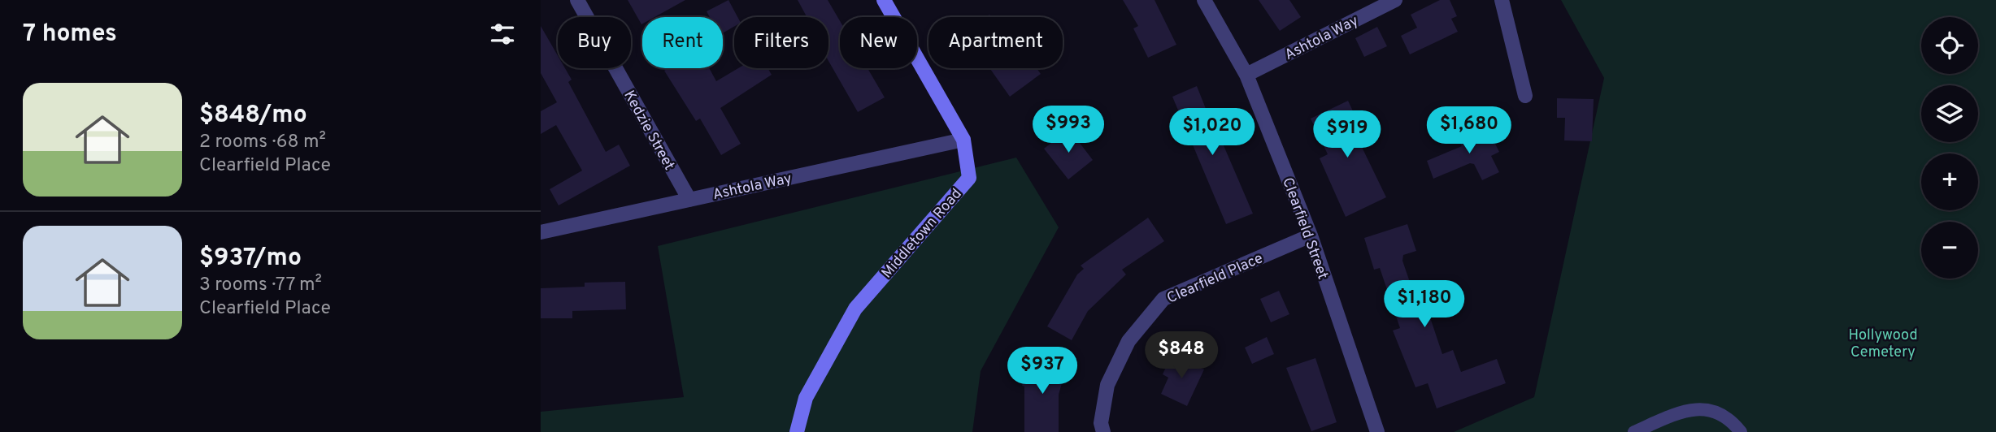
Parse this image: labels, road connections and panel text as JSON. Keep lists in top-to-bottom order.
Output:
{
  "streets": {
    "street": [
      "Ashtola Way",
      "Kedzie Street",
      "Clearfield Street",
      "Middletown Road",
      "Clearfield Place"
    ]
  },
  "crossings": [
    ["Ashtola Way", "Kedzie Street"],
    ["Ashtola Way", "Clearfield Street"],
    ["Ashtola Way", "Middletown Road"],
    ["Clearfield Street", "Clearfield Place"]
  ],
  "parks": ["Hollywood Cemetery"],
  "page": {
    "heading": "7 homes",
    "map_buttons": ["+", "−"],
    "chip": [
      "Buy",
      "Rent",
      "Filters",
      "New",
      "Apartment"
    ],
    "list": [
      {
        "name": "$848/mo",
        "note": "2 rooms · 68 m² · Clearfield Place"
      },
      {
        "name": "$937/mo",
        "note": "3 rooms · 77 m² · Clearfield Place"
      }
    ],
    "price": [
      "$993",
      "$1,680",
      "$1,020",
      "$919",
      "$1,180",
      "$848",
      "$937"
    ]
  }
}
